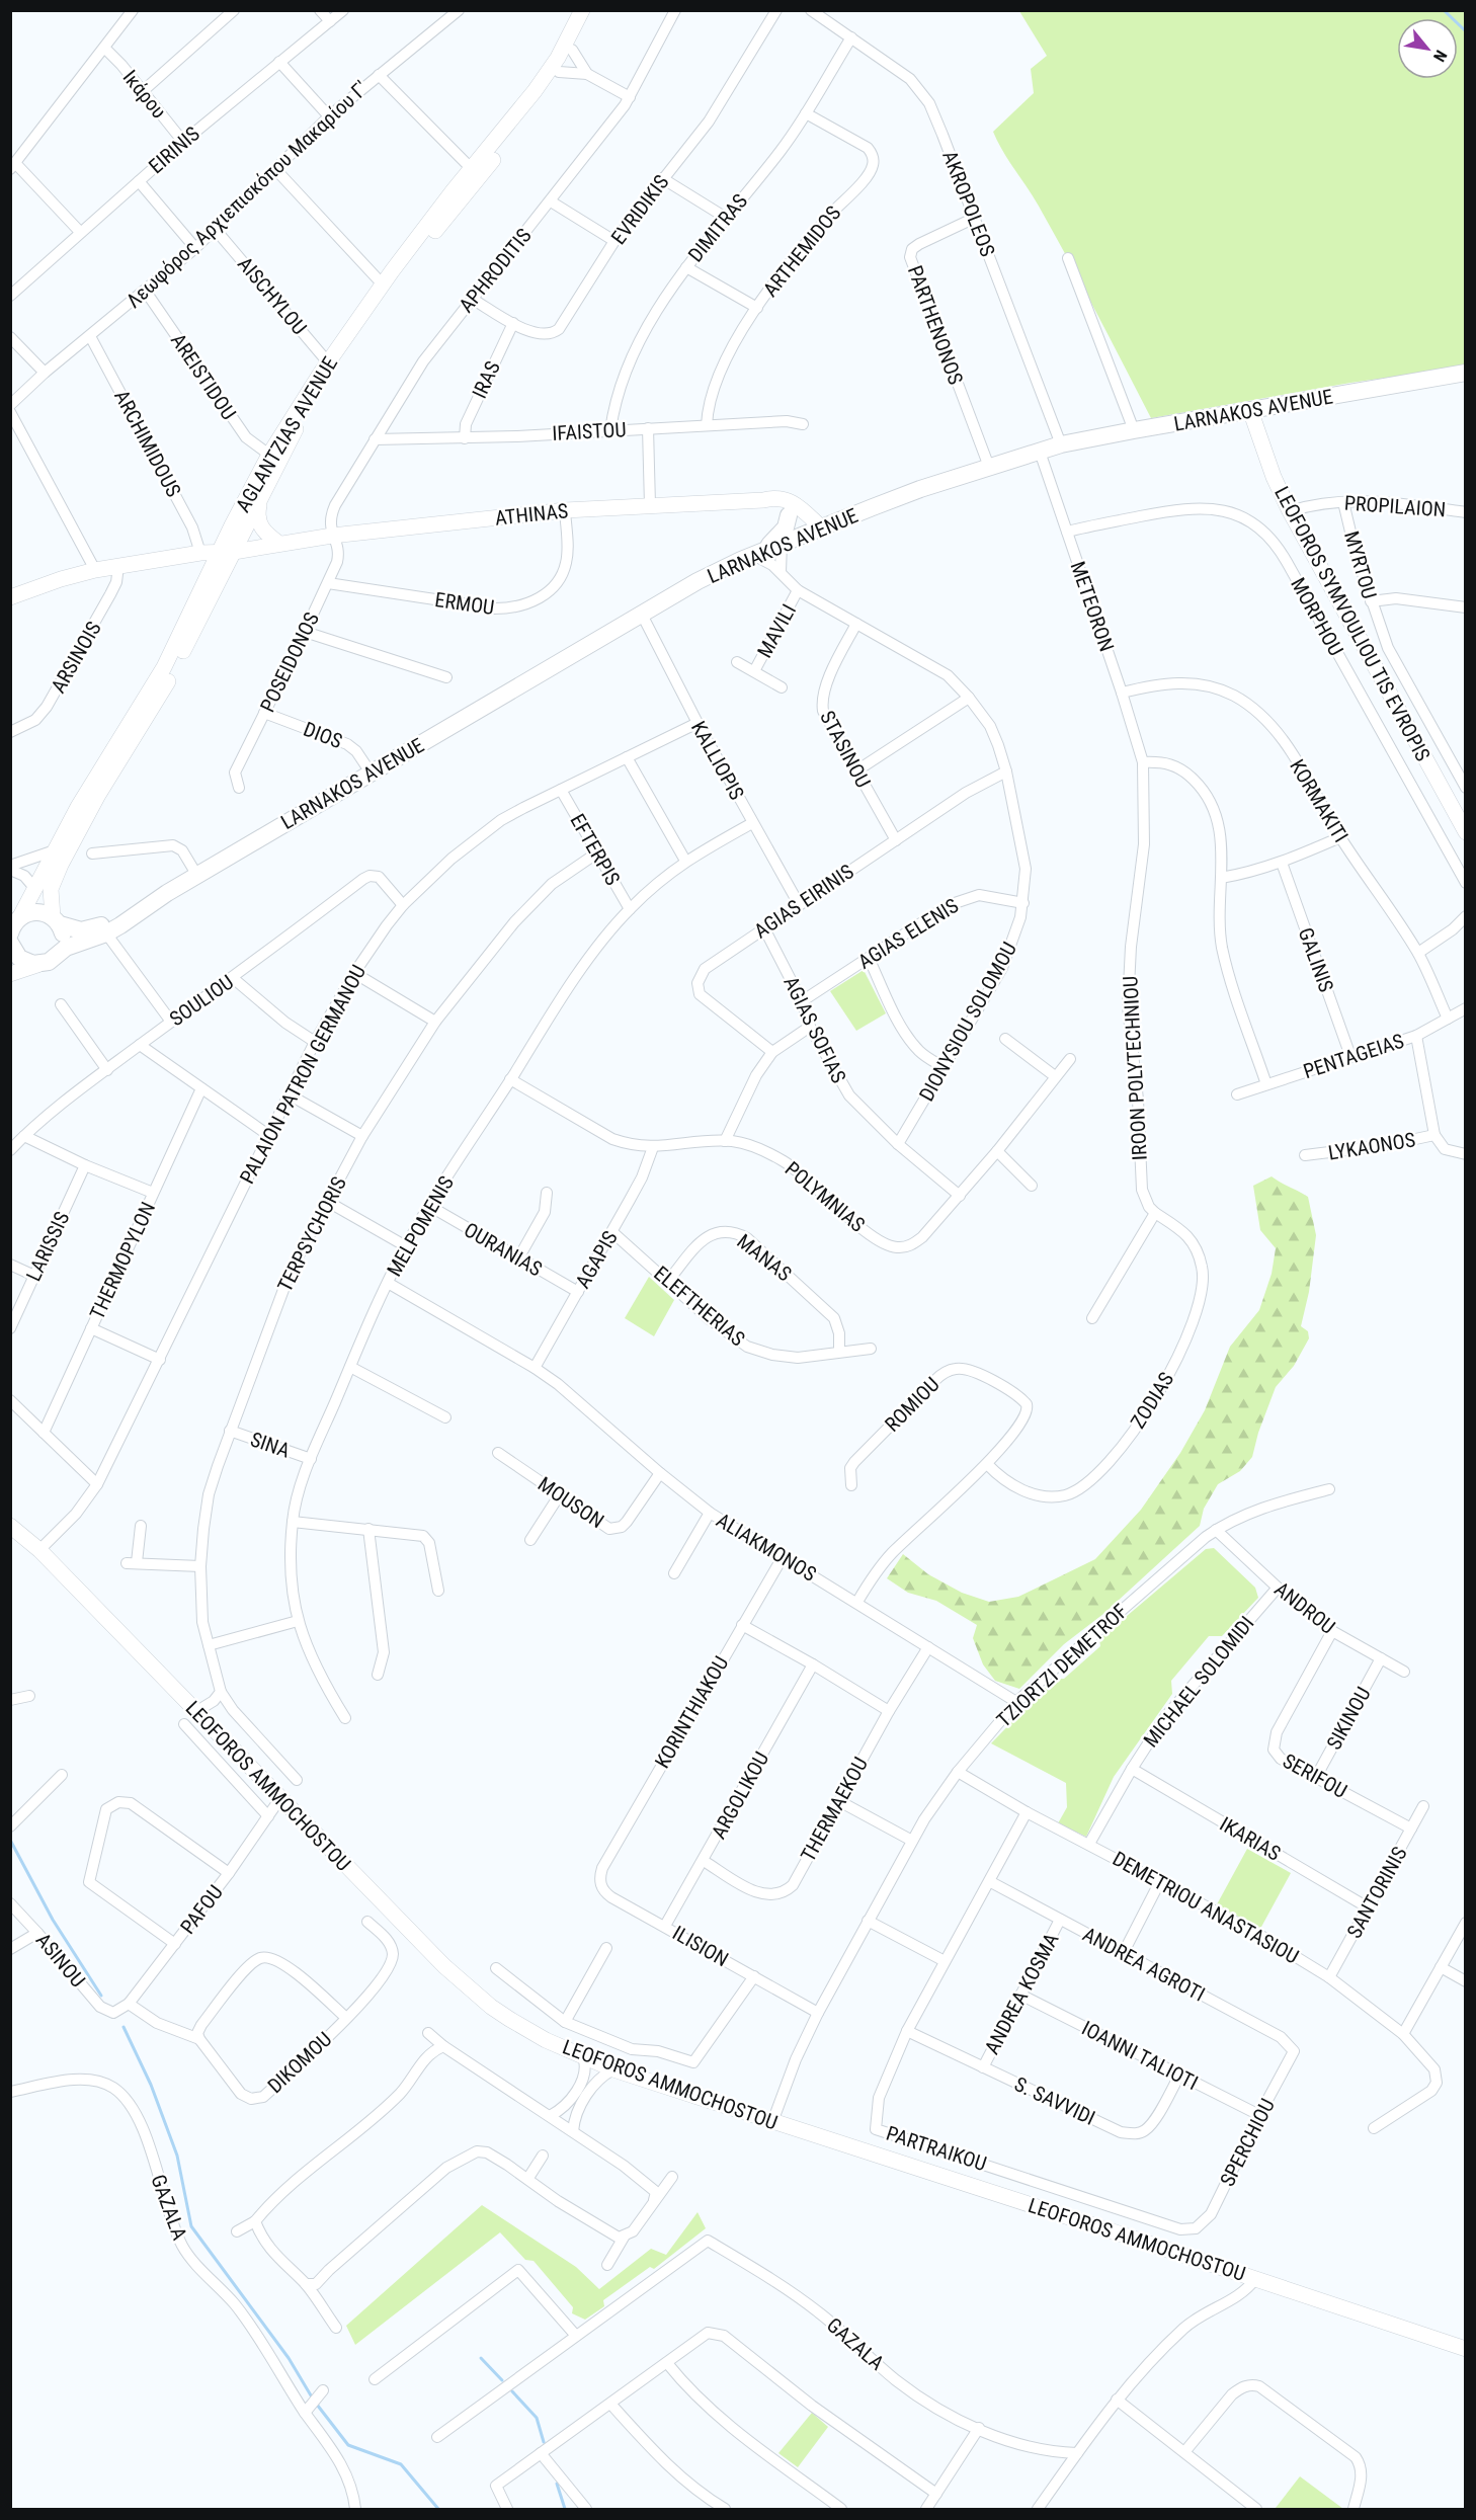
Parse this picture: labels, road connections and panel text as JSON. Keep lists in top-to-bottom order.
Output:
{
  "streets": {
    "main road": [
      "LARNAKOS AVENUE",
      "AGLANTZIAS AVENUE",
      "ATHINAS",
      "LEOFOROS SYMVOULIOU TIS EVROPIS",
      "LEOFOROS AMMOCHOSTOU"
    ],
    "street": [
      "Ικάρου",
      "EIRINIS",
      "Λεωφόρος Αρχιεπισκόπου Μακαρίου Γ'",
      "AKROPOLEOS",
      "EVRIDIKIS",
      "DIMITRAS",
      "ARTHEMIDOS",
      "APHRODITIS",
      "AISCHYLOU",
      "PARTHENONOS",
      "AREISTIDOU",
      "IRAS",
      "IFAISTOU",
      "ARCHIMIDOUS",
      "PROPILAION",
      "MYRTOU",
      "ERMOU",
      "METEORON",
      "MORPHOU",
      "MAVILI",
      "ARSINOIS",
      "POSEIDONOS",
      "DIOS",
      "STASINOU",
      "KALLIOPIS",
      "KORMAKITI",
      "EFTERPIS",
      "AGIAS EIRINIS",
      "AGIAS ELENIS",
      "GALINIS",
      "SOULIOU",
      "DIONYSIOU SOLOMOU",
      "AGIAS SOFIAS",
      "PENTAGEIAS",
      "IROON POLYTECHNIOU",
      "PALAION PATRON GERMANOU",
      "LYKAONOS",
      "POLYMNIAS",
      "MELPOMENIS",
      "TERPSYCHORIS",
      "LARISSIS",
      "OURANIAS",
      "MANAS",
      "AGAPIS",
      "THERMOPYLON",
      "ELEFTHERIAS",
      "ZODIAS",
      "ROMIOU",
      "SINA",
      "MOUSON",
      "ALIAKMONOS",
      "ANDROU",
      "TZIORTZI DEMETROF",
      "MICHAEL SOLOMIDI",
      "KORINTHIAKOU",
      "SIKINOU",
      "SERIFOU",
      "ARGOLIKOU",
      "THERMAEKOU",
      "IKARIAS",
      "SANTORINIS",
      "DEMETRIOU ANASTASIOU",
      "PAFOU",
      "ILISION",
      "ASINOU",
      "ANDREA AGROTI",
      "ANDREA KOSMA",
      "IOANNI TALIOTI",
      "DIKOMOU",
      "S. SAVVIDI",
      "SPERCHIOU",
      "PARTRAIKOU",
      "GAZALA"
    ]
  },
  "crossings": [
    ["Ικάρου", "EIRINIS"],
    ["Λεωφόρος Αρχιεπισκόπου Μακαρίου Γ'", "AISCHYLOU"],
    ["Λεωφόρος Αρχιεπισκόπου Μακαρίου Γ'", "AREISTIDOU"],
    ["Λεωφόρος Αρχιεπισκόπου Μακαρίου Γ'", "ARCHIMIDOUS"],
    ["AKROPOLEOS", "DIMITRAS"],
    ["AKROPOLEOS", "PARTHENONOS"],
    ["AKROPOLEOS", "LARNAKOS AVENUE"],
    ["EVRIDIKIS", "APHRODITIS"],
    ["EVRIDIKIS", "IRAS"],
    ["DIMITRAS", "ARTHEMIDOS"],
    ["DIMITRAS", "IFAISTOU"],
    ["ARTHEMIDOS", "IFAISTOU"],
    ["APHRODITIS", "IFAISTOU"],
    ["APHRODITIS", "ATHINAS"],
    ["APHRODITIS", "POSEIDONOS"],
    ["AISCHYLOU", "AGLANTZIAS AVENUE"],
    ["PARTHENONOS", "LARNAKOS AVENUE"],
    ["AREISTIDOU", "AGLANTZIAS AVENUE"],
    ["IRAS", "IFAISTOU"],
    ["LARNAKOS AVENUE", "AGLANTZIAS AVENUE"],
    ["LARNAKOS AVENUE", "ATHINAS"],
    ["LARNAKOS AVENUE", "METEORON"],
    ["LARNAKOS AVENUE", "LEOFOROS SYMVOULIOU TIS EVROPIS"],
    ["LARNAKOS AVENUE", "DIOS"],
    ["LARNAKOS AVENUE", "KALLIOPIS"],
    ["LARNAKOS AVENUE", "DIONYSIOU SOLOMOU"],
    ["AGLANTZIAS AVENUE", "ATHINAS"],
    ["ARCHIMIDOUS", "ATHINAS"],
    ["PROPILAION", "MYRTOU"],
    ["PROPILAION", "LEOFOROS SYMVOULIOU TIS EVROPIS"],
    ["ATHINAS", "ERMOU"],
    ["ATHINAS", "ARSINOIS"],
    ["ATHINAS", "POSEIDONOS"],
    ["ERMOU", "POSEIDONOS"],
    ["METEORON", "MORPHOU"],
    ["METEORON", "KORMAKITI"],
    ["METEORON", "IROON POLYTECHNIOU"],
    ["MAVILI", "DIONYSIOU SOLOMOU"],
    ["POSEIDONOS", "DIOS"],
    ["STASINOU", "AGIAS EIRINIS"],
    ["STASINOU", "DIONYSIOU SOLOMOU"],
    ["KALLIOPIS", "AGIAS EIRINIS"],
    ["KALLIOPIS", "PALAION PATRON GERMANOU"],
    ["KALLIOPIS", "MELPOMENIS"],
    ["KORMAKITI", "PENTAGEIAS"],
    ["EFTERPIS", "PALAION PATRON GERMANOU"],
    ["EFTERPIS", "MELPOMENIS"],
    ["EFTERPIS", "TERPSYCHORIS"],
    ["AGIAS EIRINIS", "DIONYSIOU SOLOMOU"],
    ["AGIAS EIRINIS", "AGIAS SOFIAS"],
    ["AGIAS ELENIS", "DIONYSIOU SOLOMOU"],
    ["AGIAS ELENIS", "AGIAS SOFIAS"],
    ["GALINIS", "PENTAGEIAS"],
    ["SOULIOU", "PALAION PATRON GERMANOU"],
    ["DIONYSIOU SOLOMOU", "AGIAS SOFIAS"],
    ["AGIAS SOFIAS", "POLYMNIAS"],
    ["IROON POLYTECHNIOU", "ZODIAS"],
    ["PALAION PATRON GERMANOU", "LEOFOROS AMMOCHOSTOU"],
    ["POLYMNIAS", "MELPOMENIS"],
    ["POLYMNIAS", "AGAPIS"],
    ["MELPOMENIS", "OURANIAS"],
    ["MELPOMENIS", "SINA"],
    ["MELPOMENIS", "ALIAKMONOS"],
    ["TERPSYCHORIS", "SINA"],
    ["OURANIAS", "AGAPIS"],
    ["MANAS", "ELEFTHERIAS"],
    ["AGAPIS", "ELEFTHERIAS"],
    ["AGAPIS", "ALIAKMONOS"],
    ["ZODIAS", "ROMIOU"],
    ["MOUSON", "ALIAKMONOS"],
    ["ALIAKMONOS", "TZIORTZI DEMETROF"],
    ["ALIAKMONOS", "KORINTHIAKOU"],
    ["ALIAKMONOS", "THERMAEKOU"],
    ["ANDROU", "TZIORTZI DEMETROF"],
    ["ANDROU", "MICHAEL SOLOMIDI"],
    ["ANDROU", "SIKINOU"],
    ["ANDROU", "SERIFOU"],
    ["TZIORTZI DEMETROF", "LEOFOROS AMMOCHOSTOU"],
    ["TZIORTZI DEMETROF", "DEMETRIOU ANASTASIOU"],
    ["TZIORTZI DEMETROF", "ILISION"],
    ["MICHAEL SOLOMIDI", "IKARIAS"],
    ["MICHAEL SOLOMIDI", "DEMETRIOU ANASTASIOU"],
    ["KORINTHIAKOU", "ILISION"],
    ["SIKINOU", "SERIFOU"],
    ["SERIFOU", "SANTORINIS"],
    ["LEOFOROS AMMOCHOSTOU", "PAFOU"],
    ["ARGOLIKOU", "THERMAEKOU"],
    ["ARGOLIKOU", "ILISION"],
    ["IKARIAS", "SANTORINIS"],
    ["SANTORINIS", "DEMETRIOU ANASTASIOU"],
    ["DEMETRIOU ANASTASIOU", "PARTRAIKOU"],
    ["PAFOU", "ASINOU"],
    ["ANDREA AGROTI", "ANDREA KOSMA"],
    ["ANDREA AGROTI", "SPERCHIOU"],
    ["ANDREA AGROTI", "PARTRAIKOU"],
    ["ANDREA KOSMA", "IOANNI TALIOTI"],
    ["ANDREA KOSMA", "S. SAVVIDI"],
    ["IOANNI TALIOTI", "S. SAVVIDI"],
    ["IOANNI TALIOTI", "SPERCHIOU"],
    ["S. SAVVIDI", "PARTRAIKOU"],
    ["SPERCHIOU", "PARTRAIKOU"]
  ],
  "north": "bottom right"
}
